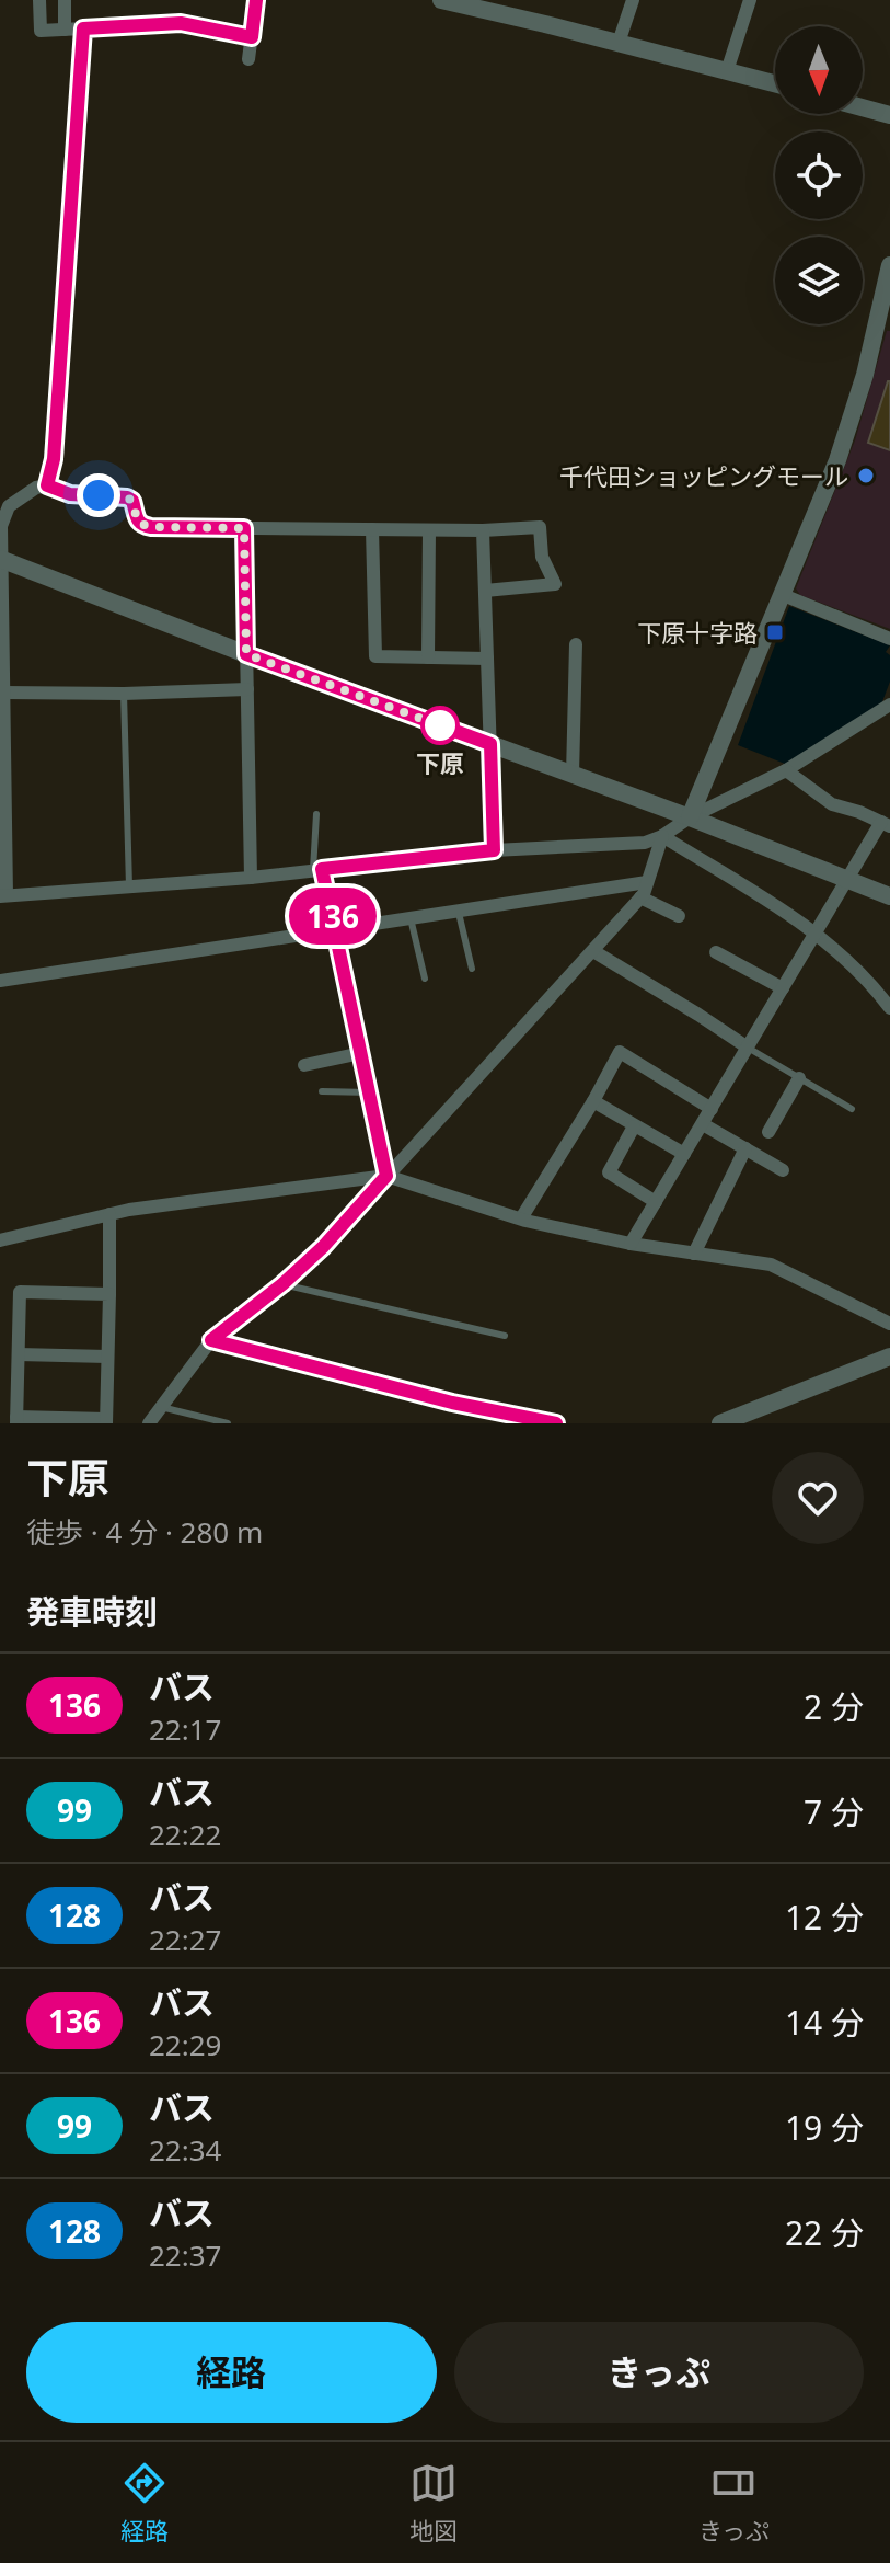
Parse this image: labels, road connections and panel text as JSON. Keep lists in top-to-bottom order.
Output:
{
  "places": {
    "other": ["千代田ショッピングモール", "下原"],
    "transit": ["下原十字路"]
  },
  "lines": ["bus line 136"],
  "north": "bottom",
  "page": {
    "on_map": "136",
    "heading": [
      ["下原", "徒歩 · 4 分 · 280 m"],
      "発車時刻"
    ],
    "list": [
      {
        "mark": "136",
        "name": "バス",
        "note": "22:17",
        "value": "2 分"
      },
      {
        "mark": "99",
        "name": "バス",
        "note": "22:22",
        "value": "7 分"
      },
      {
        "mark": "128",
        "name": "バス",
        "note": "22:27",
        "value": "12 分"
      },
      {
        "mark": "136",
        "name": "バス",
        "note": "22:29",
        "value": "14 分"
      },
      {
        "mark": "99",
        "name": "バス",
        "note": "22:34",
        "value": "19 分"
      },
      {
        "mark": "128",
        "name": "バス",
        "note": "22:37",
        "value": "22 分"
      }
    ],
    "buttons": ["経路", "きっぷ"],
    "tabs": ["経路", "地図", "きっぷ"]
  }
}
